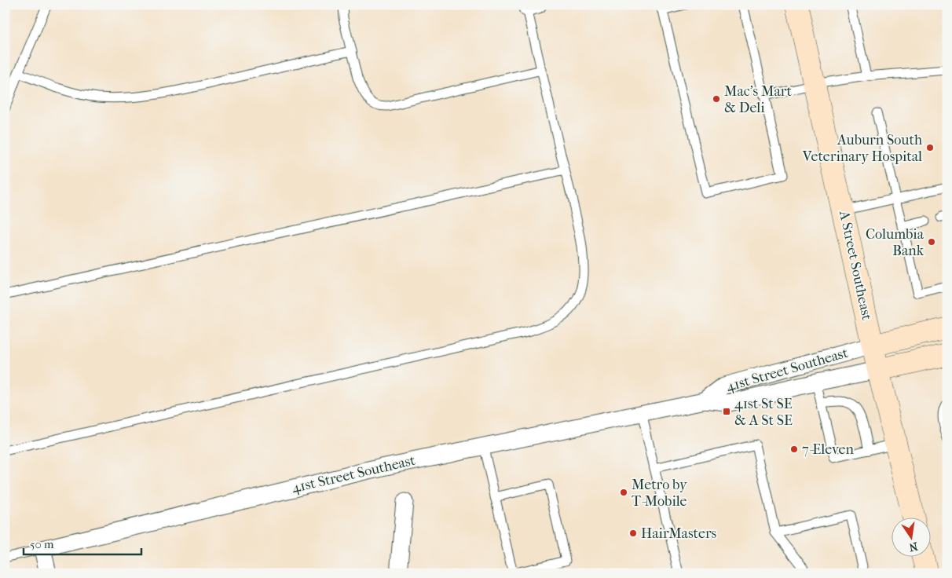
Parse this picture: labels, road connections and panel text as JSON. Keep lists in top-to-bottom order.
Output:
{
  "streets": {
    "main road": ["A Street Southeast"],
    "street": ["41st Street Southeast"]
  },
  "crossings": [
    ["A Street Southeast", "41st Street Southeast"]
  ],
  "places": {
    "other": [
      "Mac's Mart & Deli",
      "Auburn South Veterinary Hospital",
      "Columbia Bank",
      "7-Eleven",
      "Metro by T-Mobile",
      "HairMasters"
    ],
    "transit": ["41st St SE & A St SE"]
  },
  "scale_bar": "50 m",
  "north": "bottom"
}
